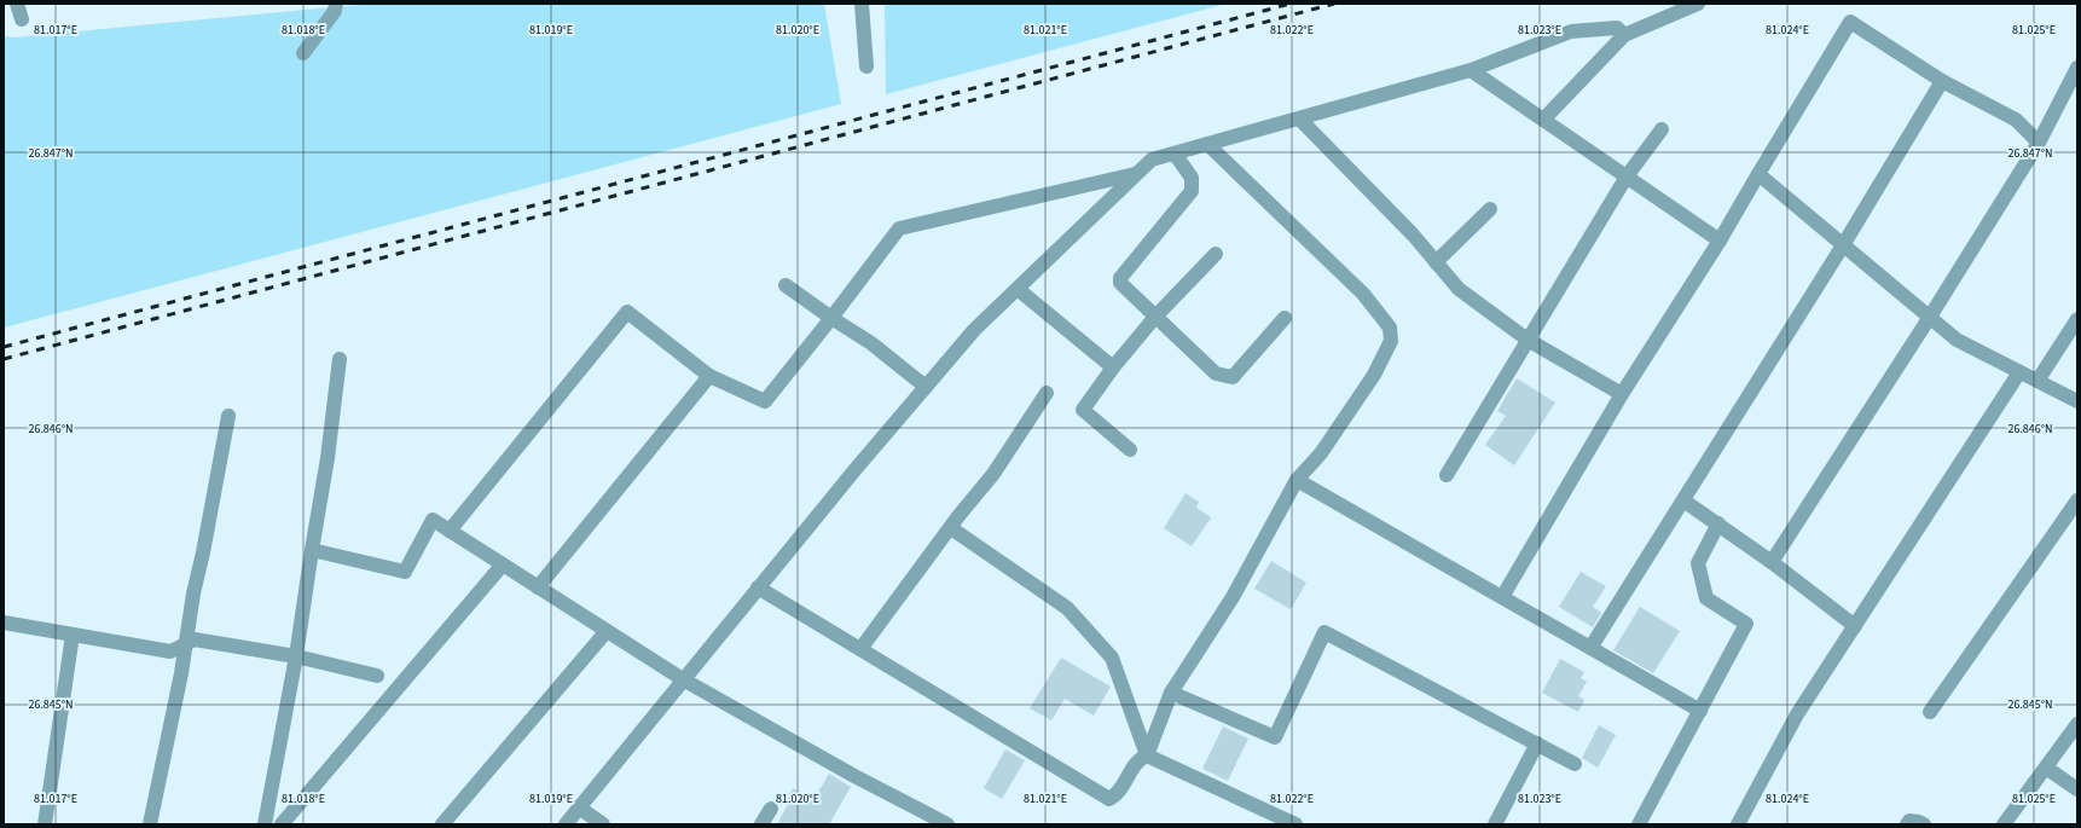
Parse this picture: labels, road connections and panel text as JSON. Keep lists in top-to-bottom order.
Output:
{
  "coordinates": [
    "81.017°E",
    "81.018°E",
    "81.019°E",
    "81.020°E",
    "81.021°E",
    "81.022°E",
    "81.023°E",
    "81.024°E",
    "81.025°E",
    "26.847°N",
    "26.846°N",
    "26.845°N"
  ]
}
